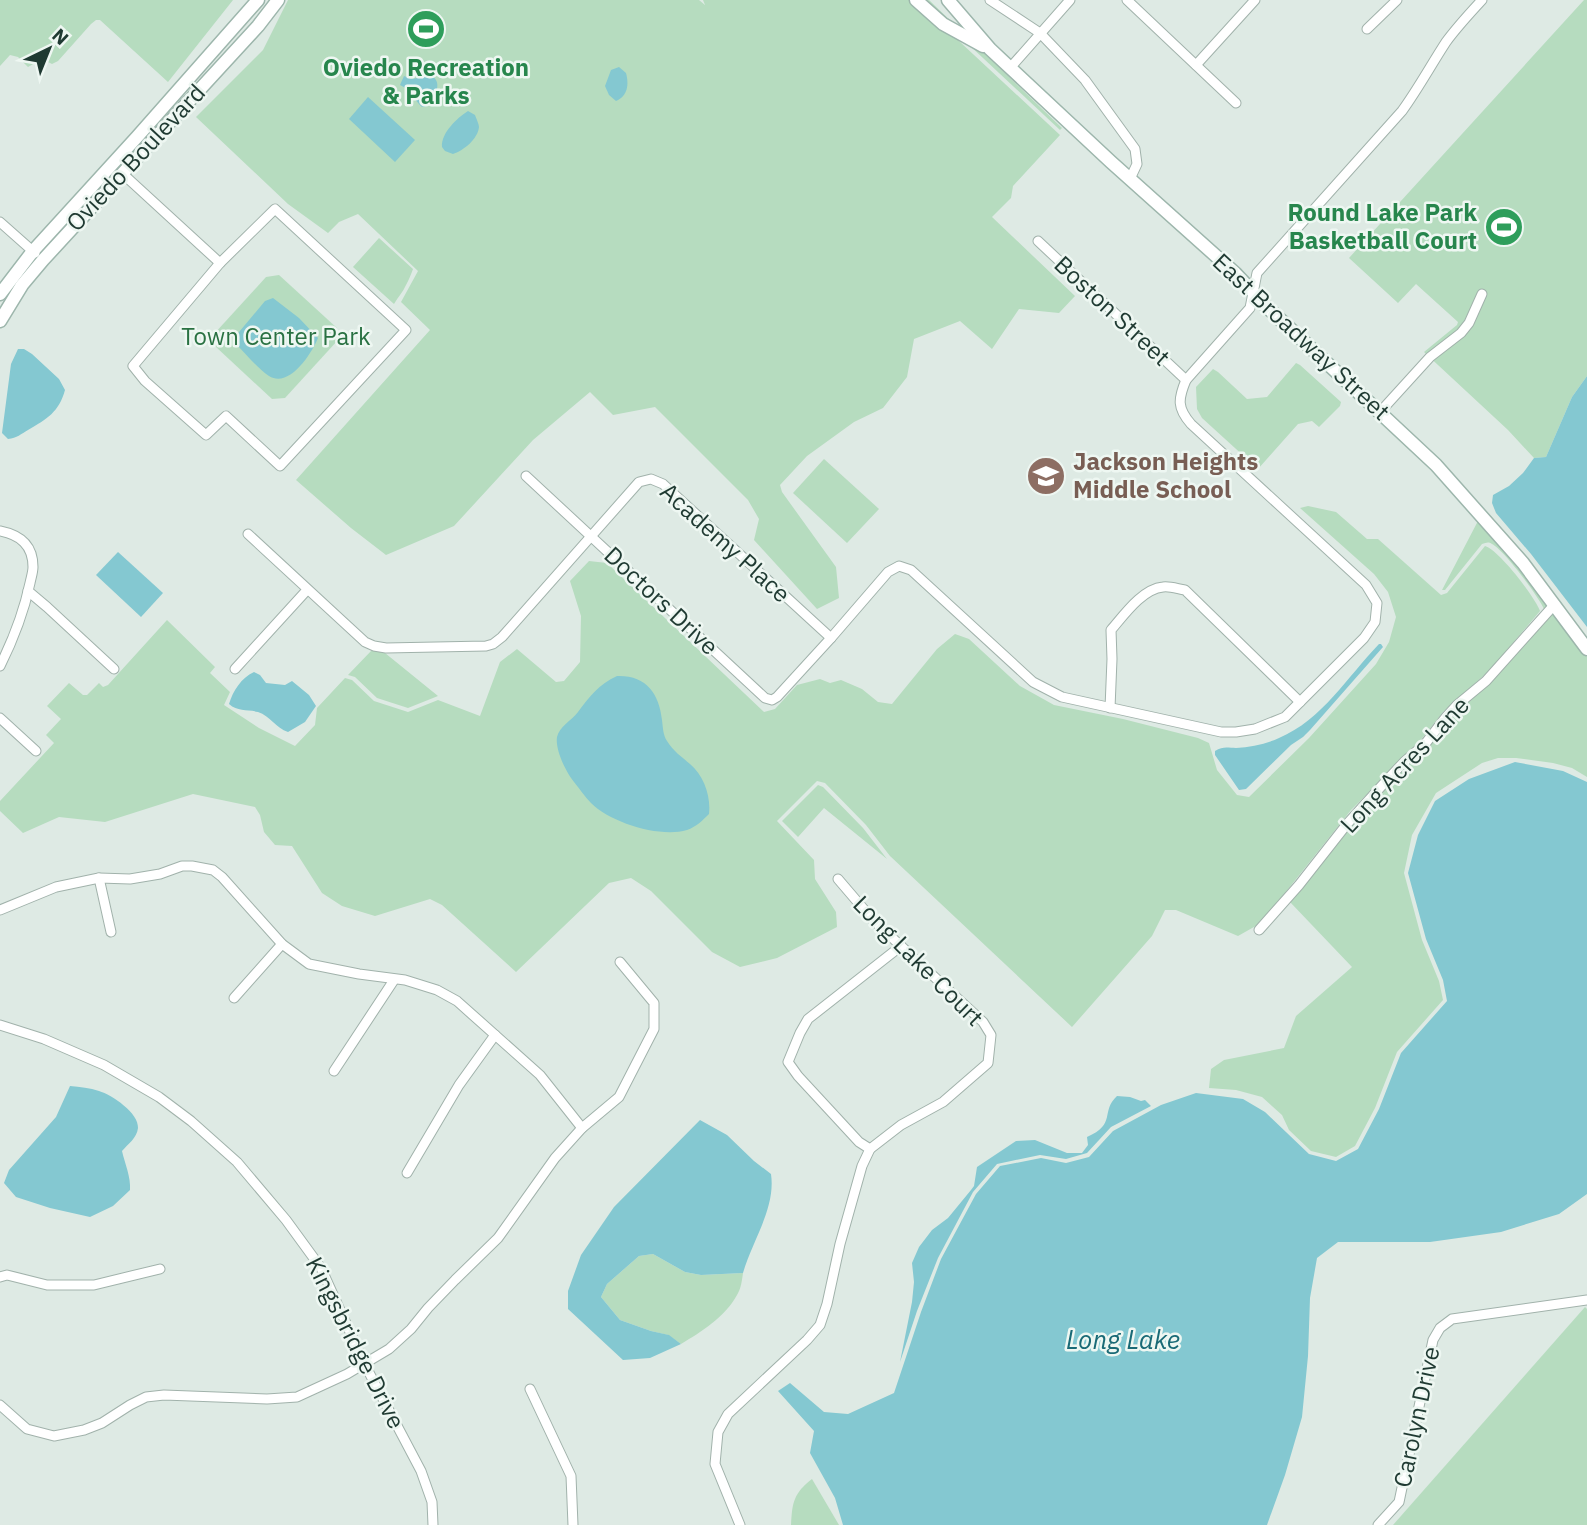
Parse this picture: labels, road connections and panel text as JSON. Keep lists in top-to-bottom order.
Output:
{
  "streets": {
    "main road": ["Oviedo Boulevard", "East Broadway Street"],
    "street": [
      "Boston Street",
      "Academy Place",
      "Doctors Drive",
      "Long Acres Lane",
      "Long Lake Court",
      "Kingsbridge Drive",
      "Carolyn Drive"
    ]
  },
  "crossings": [
    ["East Broadway Street", "Long Acres Lane"],
    ["Academy Place", "Doctors Drive"]
  ],
  "water": ["Long Lake"],
  "parks": ["Town Center Park"],
  "places": {
    "sports": ["Oviedo Recreation & Parks", "Round Lake Park Basketball Court"],
    "school or university": ["Jackson Heights Middle School"]
  },
  "north": "top right"
}
